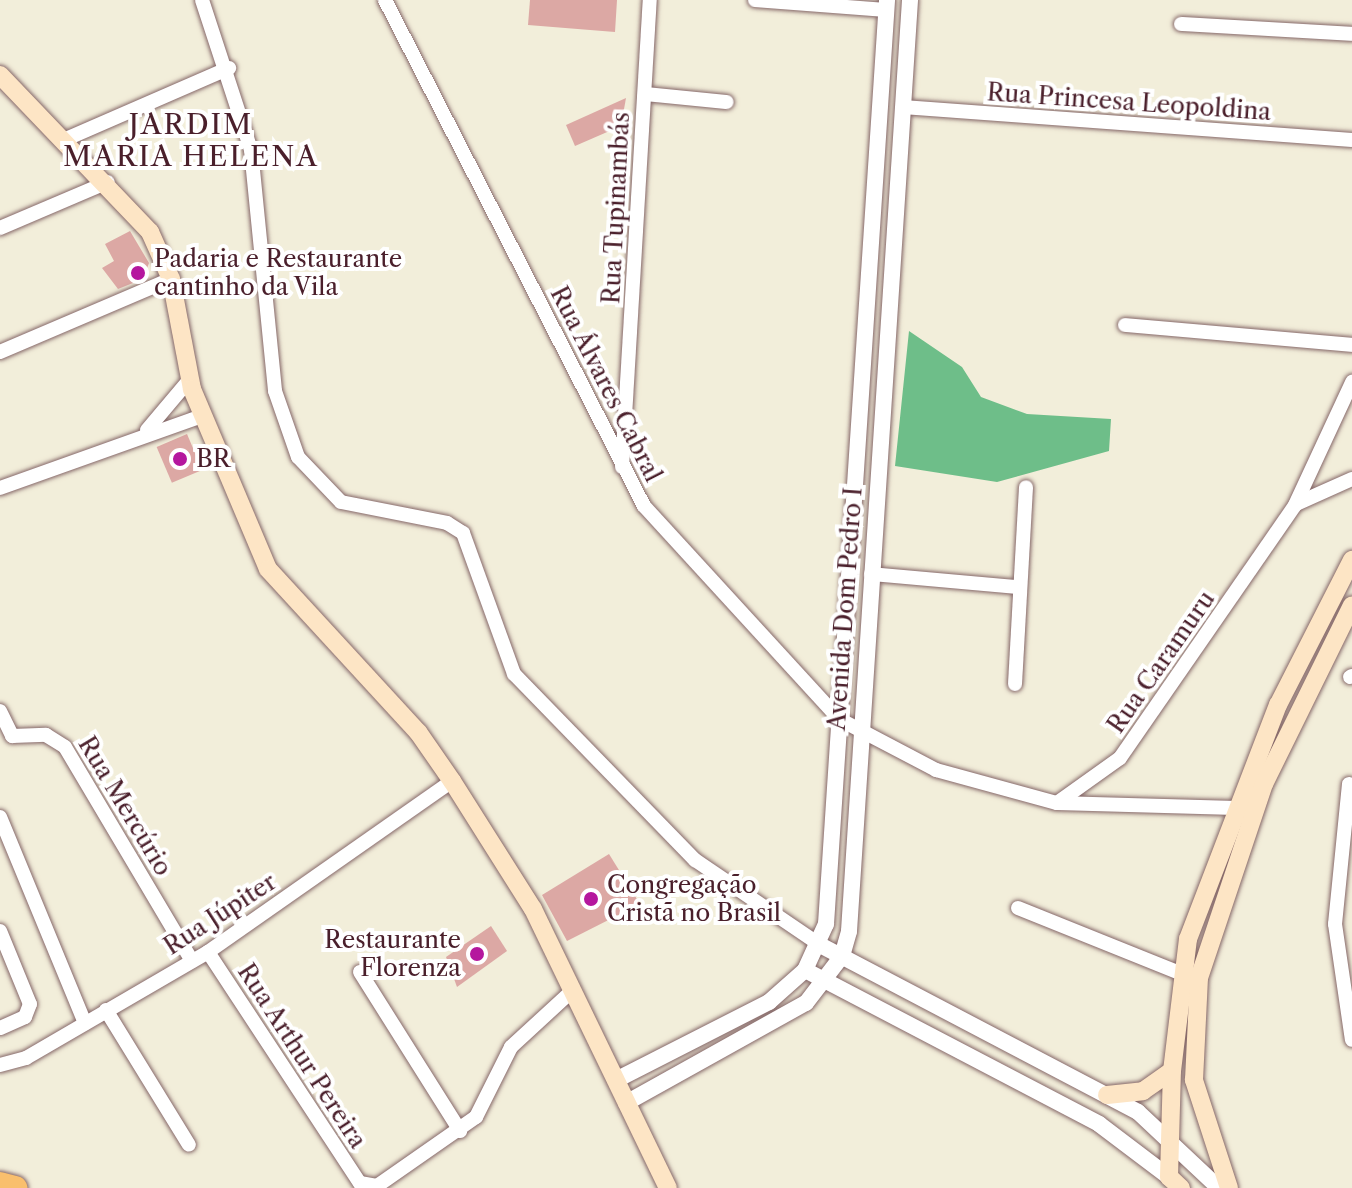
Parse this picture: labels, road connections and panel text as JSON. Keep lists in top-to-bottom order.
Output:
{
  "streets": {
    "street": [
      "Rua Princesa Leopoldina",
      "Rua Tupinambás",
      "Rua Álvares Cabral",
      "Avenida Dom Pedro I",
      "Rua Caramuru",
      "Rua Mercúrio",
      "Rua Júpiter",
      "Rua Arthur Pereira"
    ]
  },
  "crossings": [
    ["Rua Princesa Leopoldina", "Avenida Dom Pedro I"],
    ["Rua Tupinambás", "Rua Álvares Cabral"],
    ["Rua Álvares Cabral", "Avenida Dom Pedro I"],
    ["Rua Mercúrio", "Rua Júpiter"],
    ["Rua Júpiter", "Rua Arthur Pereira"]
  ],
  "districts": ["JARDIM MARIA HELENA"],
  "places": [
    "Padaria e Restaurante cantinho da Vila",
    "BR",
    "Congregação Cristã no Brasil",
    "Restaurante Florenza"
  ]
}
